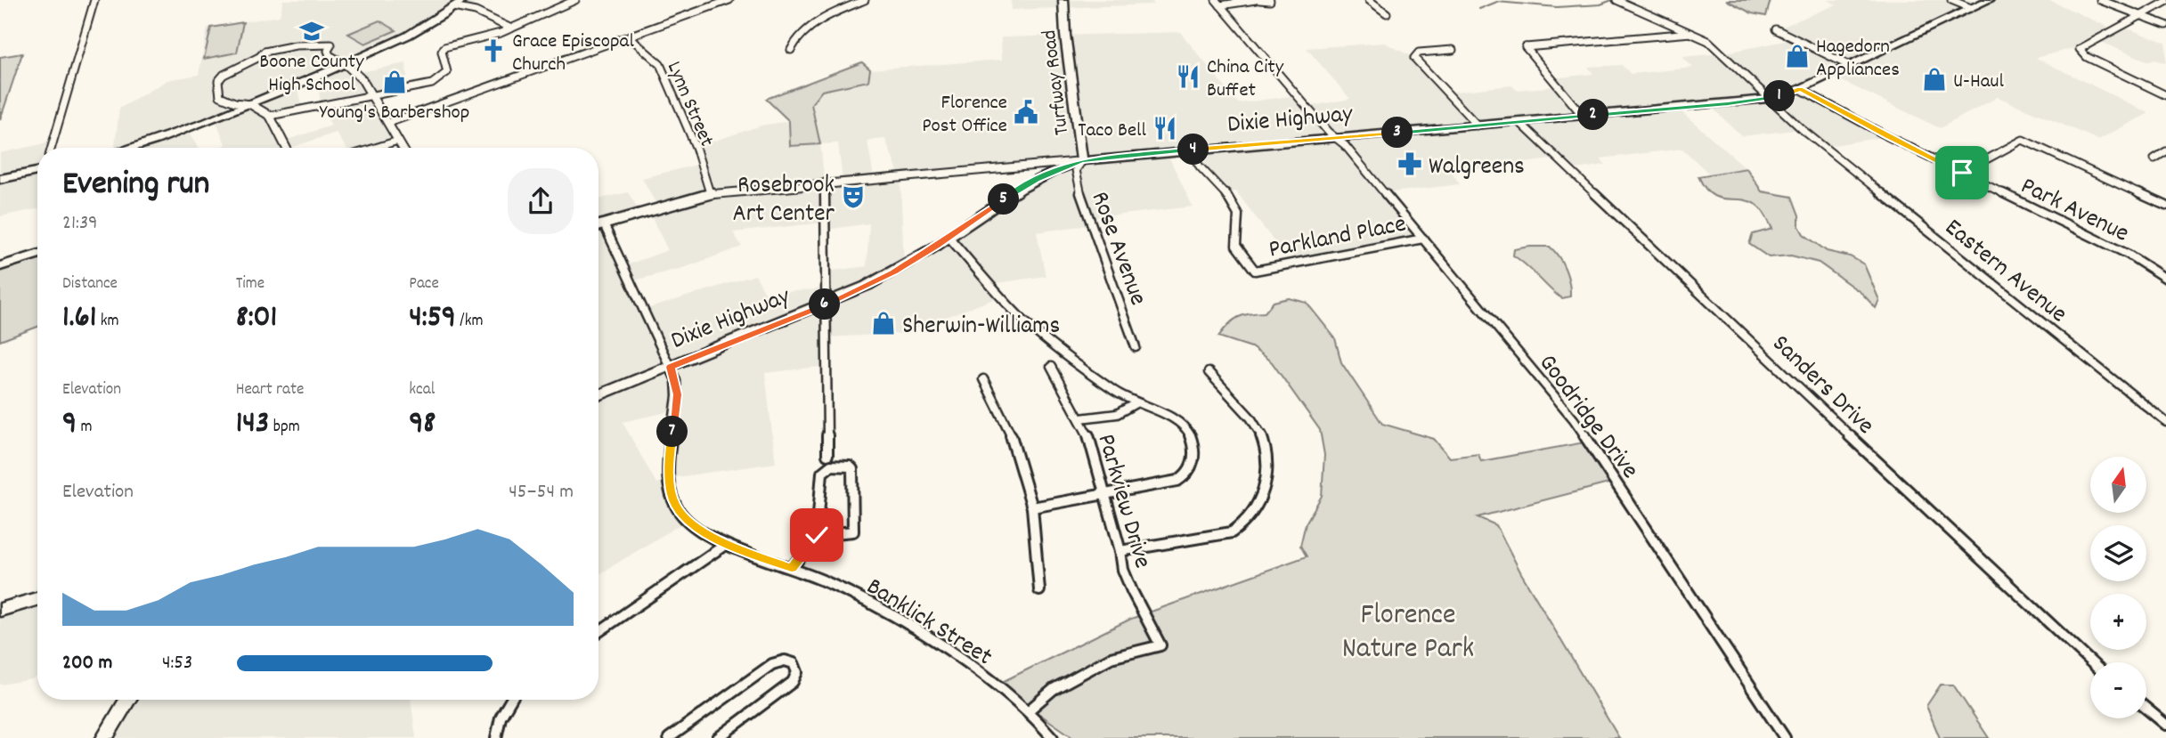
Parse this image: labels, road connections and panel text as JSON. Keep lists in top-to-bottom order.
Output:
{
  "streets": {
    "main road": ["Turfway Road", "Dixie Highway"],
    "street": [
      "Lynn Street",
      "Park Avenue",
      "Parkland Place",
      "Rose Avenue",
      "Eastern Avenue",
      "Sanders Drive",
      "Goodridge Drive",
      "Parkview Drive",
      "Banklick Street"
    ]
  },
  "crossings": [
    ["Turfway Road", "Dixie Highway"],
    ["Turfway Road", "Rose Avenue"],
    ["Dixie Highway", "Park Avenue"],
    ["Dixie Highway", "Parkland Place"],
    ["Dixie Highway", "Rose Avenue"],
    ["Dixie Highway", "Eastern Avenue"],
    ["Dixie Highway", "Sanders Drive"],
    ["Dixie Highway", "Goodridge Drive"],
    ["Dixie Highway", "Banklick Street"],
    ["Parkland Place", "Goodridge Drive"],
    ["Parkview Drive", "Banklick Street"]
  ],
  "parks": ["Florence Nature Park"],
  "places": {
    "school or university": ["Boone County High School"],
    "church": ["Grace Episcopal Church"],
    "shop": [
      "Hagedorn Appliances",
      "U-Haul",
      "Young's Barbershop",
      "Sherwin-Williams"
    ],
    "restaurant": ["China City Buffet", "Taco Bell"],
    "public building": ["Florence Post Office"],
    "pharmacy": ["Walgreens"],
    "theatre": ["Rosebrook Art Center"]
  },
  "north": "top",
  "page": {
    "pins": [
      "1",
      "2",
      "3",
      "4",
      "5",
      "6",
      "7"
    ],
    "heading": ["Evening run", "21:39"],
    "stats": [
      ["Distance", "1.61 km"],
      ["Time", "8:01"],
      ["Pace", "4:59 /km"],
      ["Elevation", "9 m"],
      ["Heart rate", "143 bpm"],
      ["kcal", "98"]
    ],
    "map_buttons": ["+", "−"],
    "chart": ["Elevation", "45–54 m"],
    "list": [
      {
        "name": "200 m",
        "note": "4:53"
      }
    ]
  }
}
